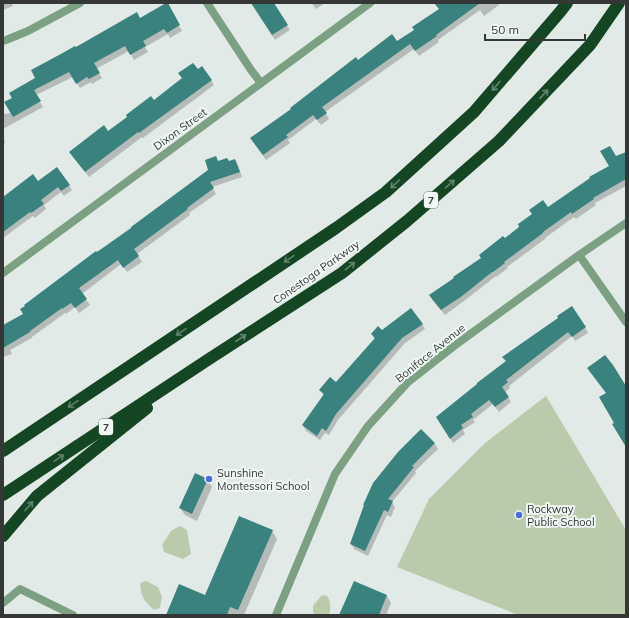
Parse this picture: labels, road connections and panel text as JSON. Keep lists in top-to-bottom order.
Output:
{
  "streets": {
    "highway": ["7", "Conestoga Parkway"],
    "street": ["Dixon Street", "Boniface Avenue"]
  },
  "places": ["Sunshine Montessori School", "Rockway Public School"],
  "scale_bar": "50 m"
}
